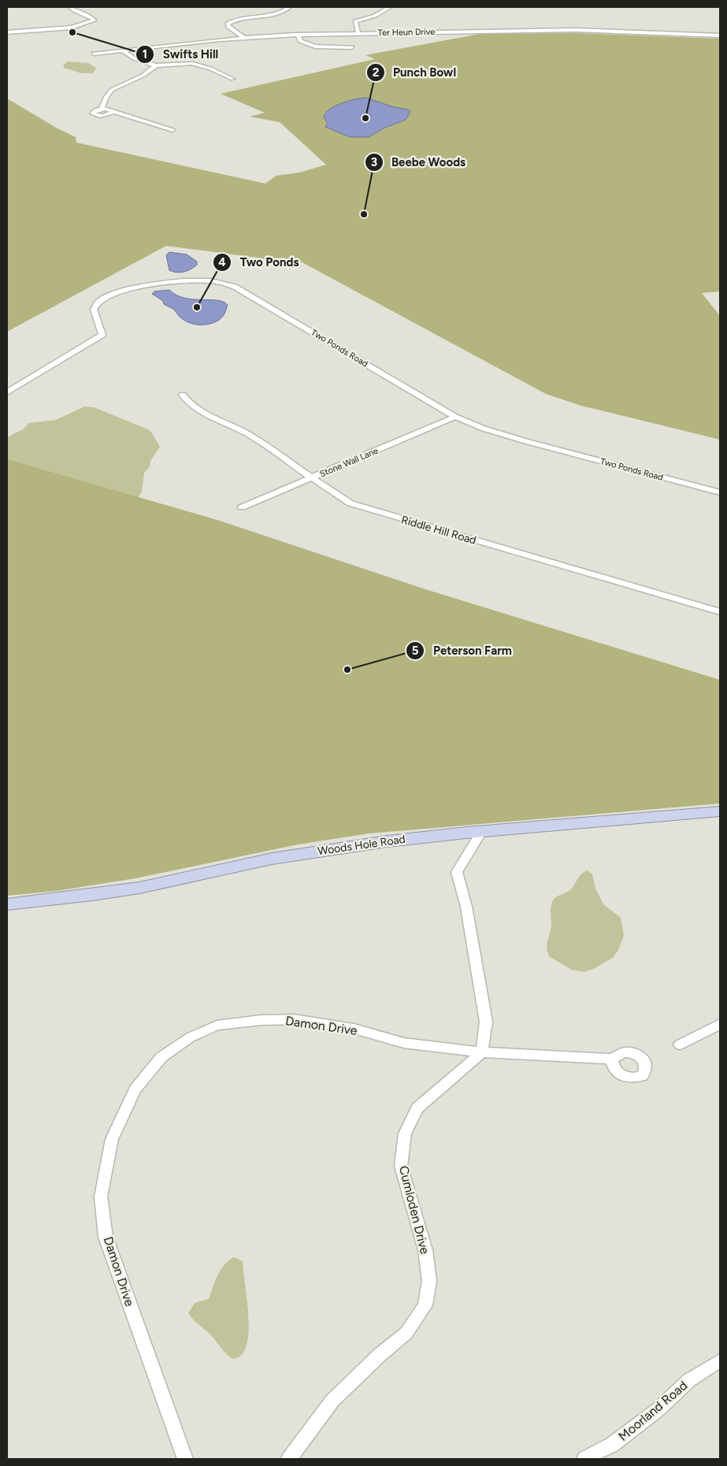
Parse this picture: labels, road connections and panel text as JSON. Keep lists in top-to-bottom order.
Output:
{
  "streets": {
    "highway": ["Woods Hole Road"],
    "street": [
      "Ter Heun Drive",
      "Two Ponds Road",
      "Stone Wall Lane",
      "Riddle Hill Road",
      "Damon Drive",
      "Cumloden Drive",
      "Moorland Road"
    ]
  },
  "crossings": [
    ["Two Ponds Road", "Stone Wall Lane"],
    ["Stone Wall Lane", "Riddle Hill Road"],
    ["Damon Drive", "Cumloden Drive"]
  ],
  "places": [
    "Swifts Hill",
    "Punch Bowl",
    "Beebe Woods",
    "Two Ponds",
    "Peterson Farm"
  ]
}
